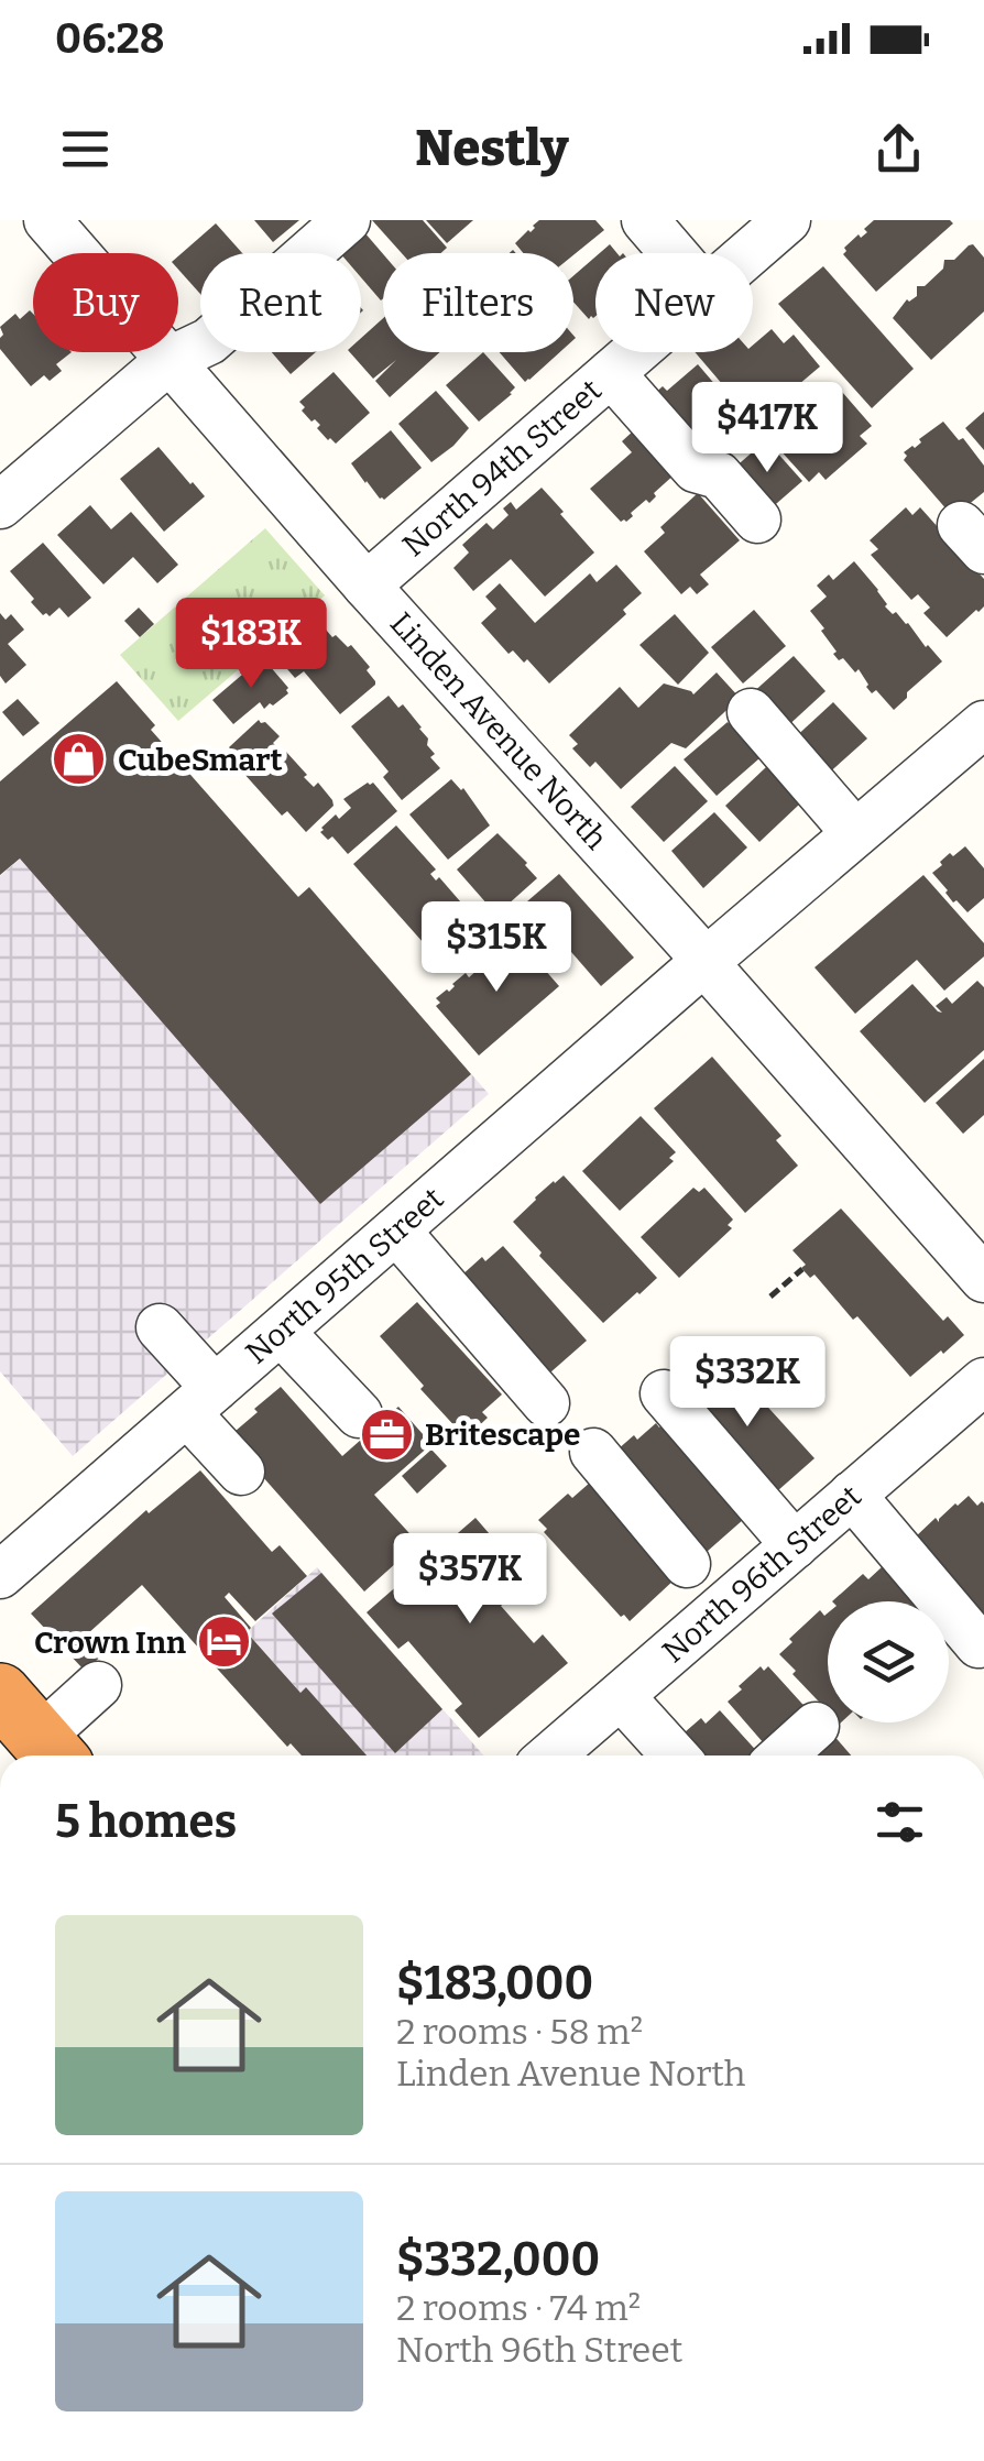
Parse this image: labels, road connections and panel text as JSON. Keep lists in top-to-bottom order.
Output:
{
  "streets": {
    "street": [
      "North 94th Street",
      "Linden Avenue North",
      "North 95th Street",
      "North 96th Street"
    ]
  },
  "crossings": [
    ["North 94th Street", "Linden Avenue North"],
    ["Linden Avenue North", "North 95th Street"]
  ],
  "places": {
    "shop": ["CubeSmart"],
    "office": ["Britescape"],
    "hotel": ["Crown Inn"]
  },
  "page": {
    "status": "06:28",
    "header": "Nestly",
    "chip": [
      "Buy",
      "Rent",
      "Filters",
      "New"
    ],
    "price": [
      "$417K",
      "$183K",
      "$315K",
      "$332K",
      "$357K"
    ],
    "heading": "5 homes",
    "list": [
      {
        "name": "$183,000",
        "note": "2 rooms · 58 m² · Linden Avenue North"
      },
      {
        "name": "$332,000",
        "note": "2 rooms · 74 m² · North 96th Street"
      }
    ]
  }
}
